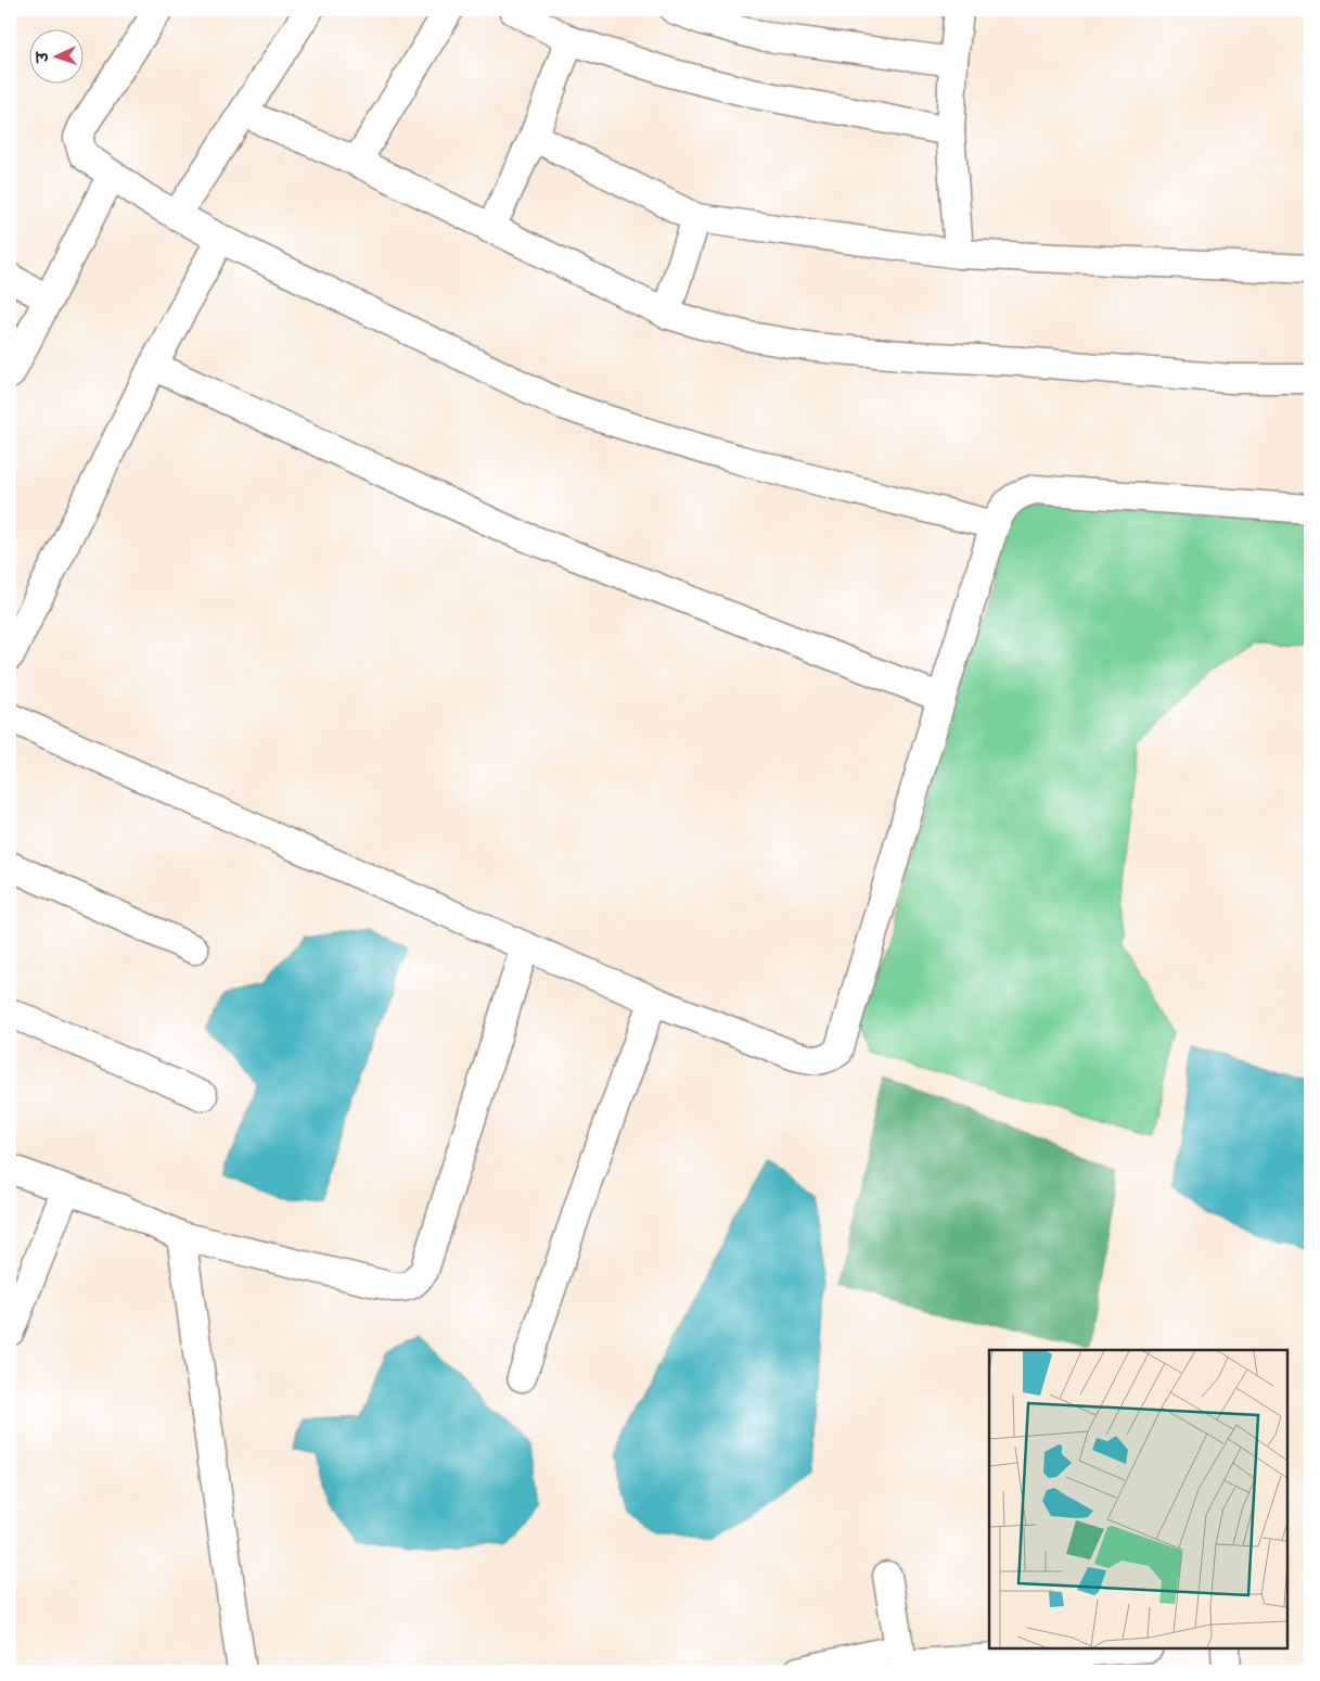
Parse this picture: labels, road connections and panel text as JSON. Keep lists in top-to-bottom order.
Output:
{
  "north": "left"
}
